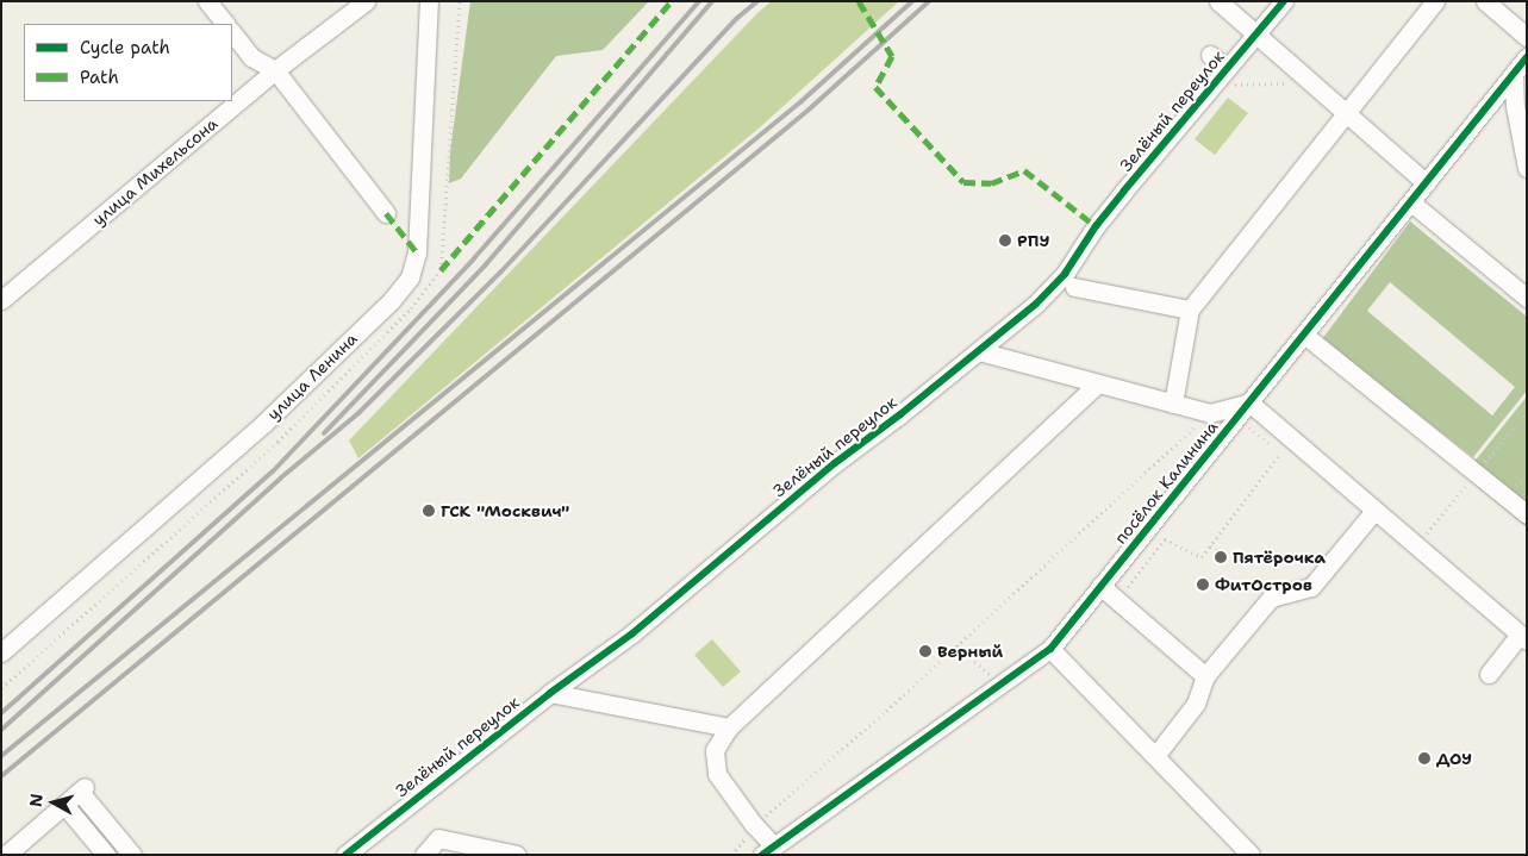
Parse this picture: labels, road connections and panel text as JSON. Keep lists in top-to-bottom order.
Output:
{
  "streets": {
    "street": [
      "Зелёный переулок",
      "улица Михельсона",
      "улица Ленина",
      "посёлок Калинина"
    ]
  },
  "places": [
    "РПУ",
    "ГСК \"Москвич\"",
    "Пятёрочка",
    "ФитОстров",
    "Верный",
    "ДОУ"
  ],
  "legend": ["Cycle path", "Path"],
  "north": "left"
}
